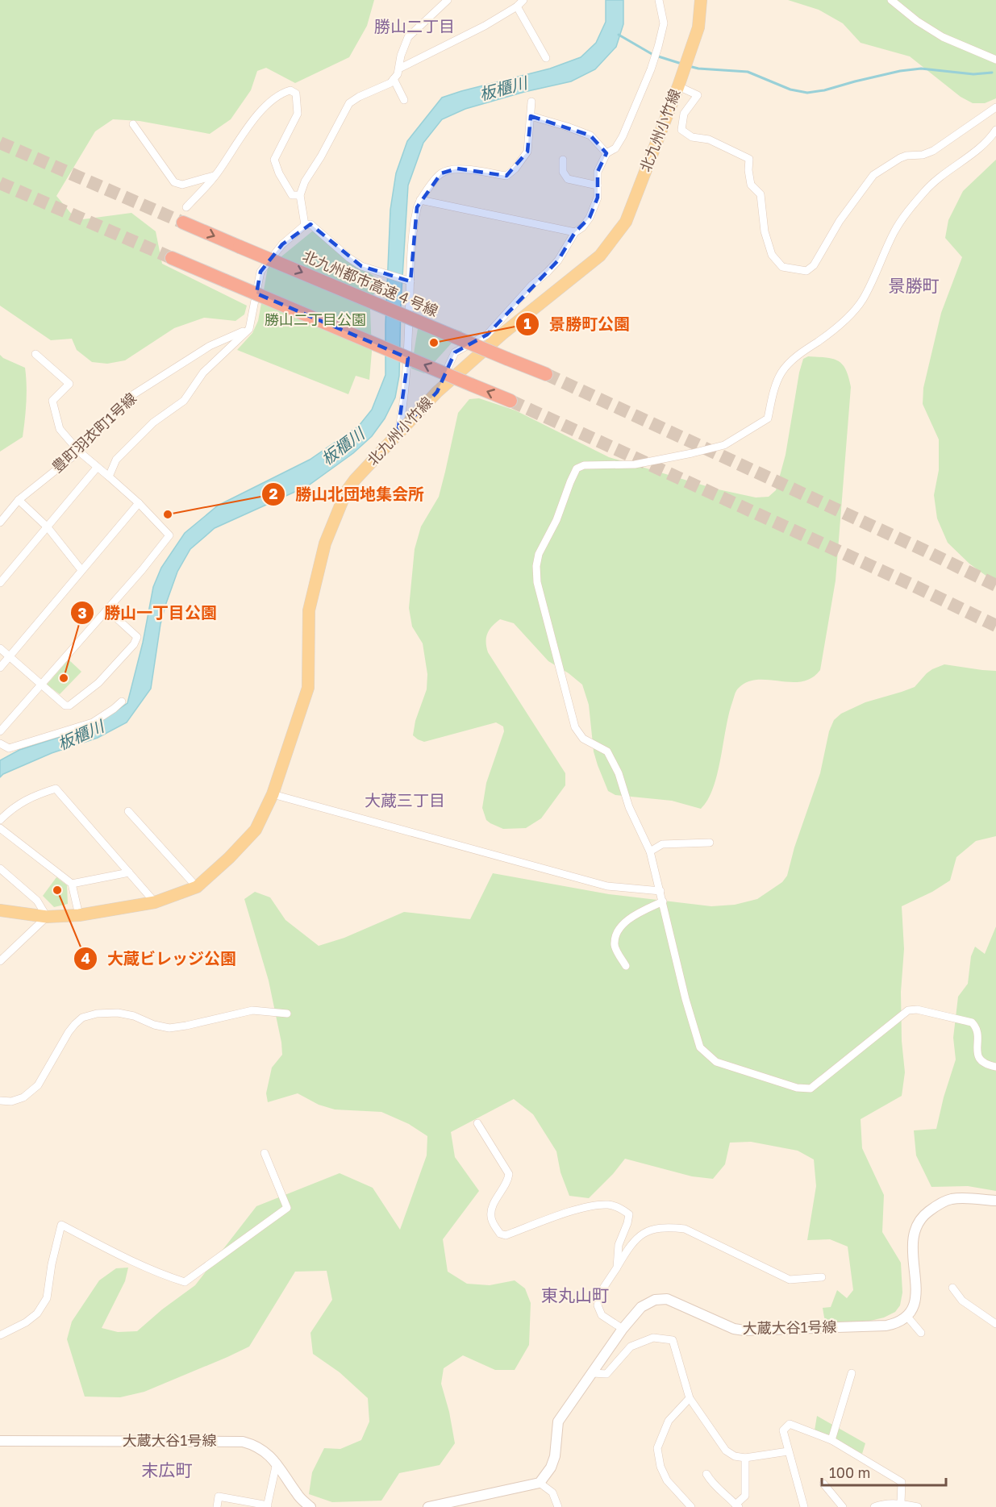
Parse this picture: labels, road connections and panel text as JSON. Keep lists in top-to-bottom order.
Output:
{
  "streets": {
    "highway": ["北九州都市高速４号線"],
    "main road": ["北九州小竹線"],
    "street": ["豊町羽衣町1号線", "大蔵大谷1号線"]
  },
  "districts": [
    "勝山二丁目",
    "景勝町",
    "大蔵三丁目",
    "東丸山町",
    "末広町"
  ],
  "water": ["板櫃川"],
  "parks": ["勝山二丁目公園"],
  "places": [
    "景勝町公園",
    "勝山北団地集会所",
    "勝山一丁目公園",
    "大蔵ビレッジ公園"
  ],
  "scale_bar": "100 m"
}
